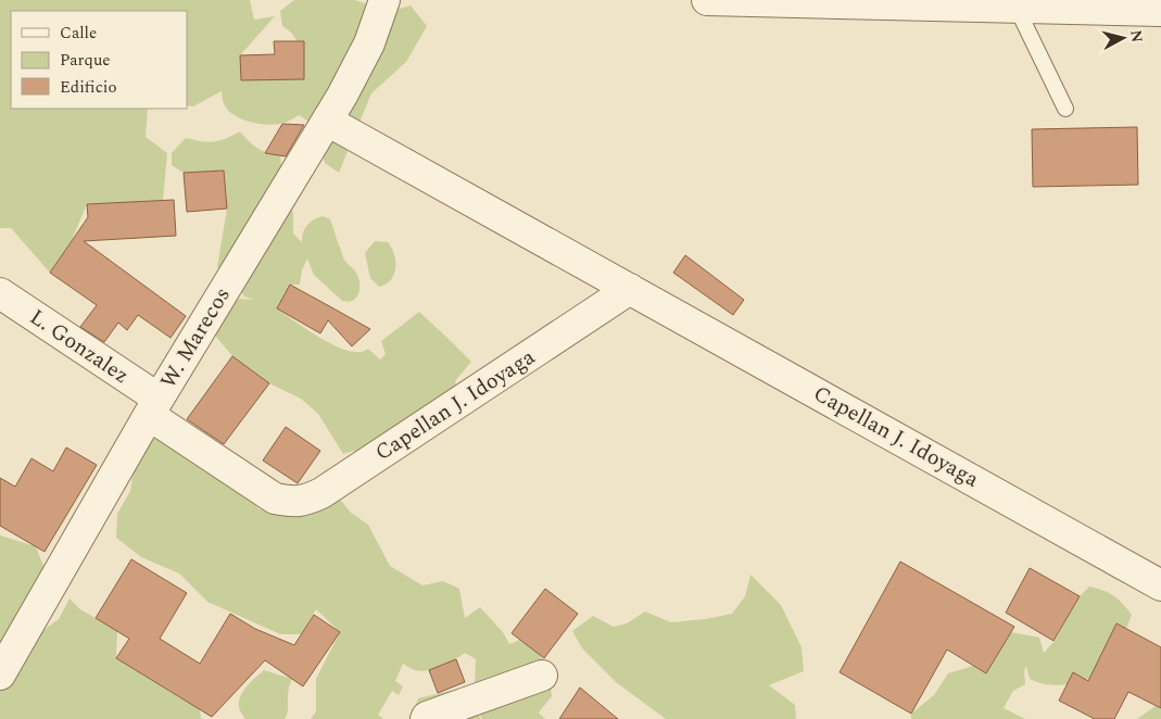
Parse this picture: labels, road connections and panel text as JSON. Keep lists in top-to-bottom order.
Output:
{
  "streets": {
    "street": ["W. Marecos", "L. Gonzalez", "Capellan J. Idoyaga"]
  },
  "crossings": [
    ["W. Marecos", "L. Gonzalez"],
    ["W. Marecos", "Capellan J. Idoyaga"],
    ["L. Gonzalez", "Capellan J. Idoyaga"]
  ],
  "legend": ["Calle", "Parque", "Edificio"],
  "north": "right"
}
